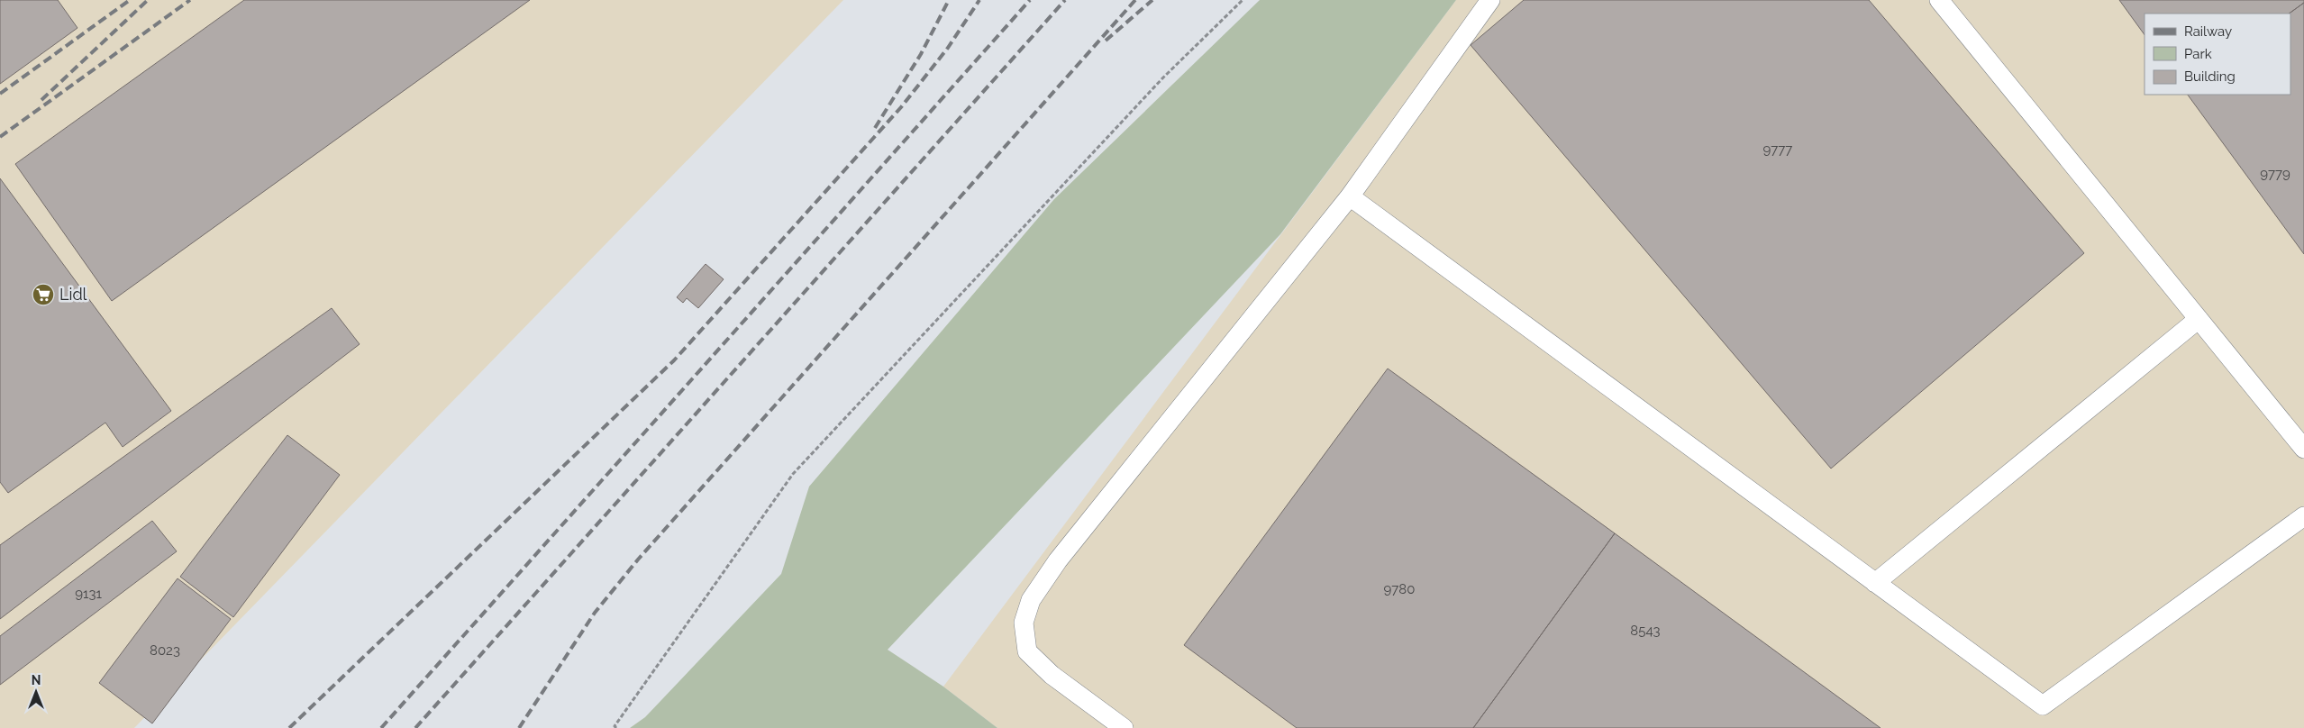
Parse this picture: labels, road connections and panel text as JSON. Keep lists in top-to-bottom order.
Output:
{
  "places": {
    "supermarket": ["Lidl"]
  },
  "house_numbers": [
    "9777",
    "9779",
    "9780",
    "9131",
    "8543",
    "8023"
  ],
  "legend": ["Railway", "Park", "Building"],
  "north": "top"
}
